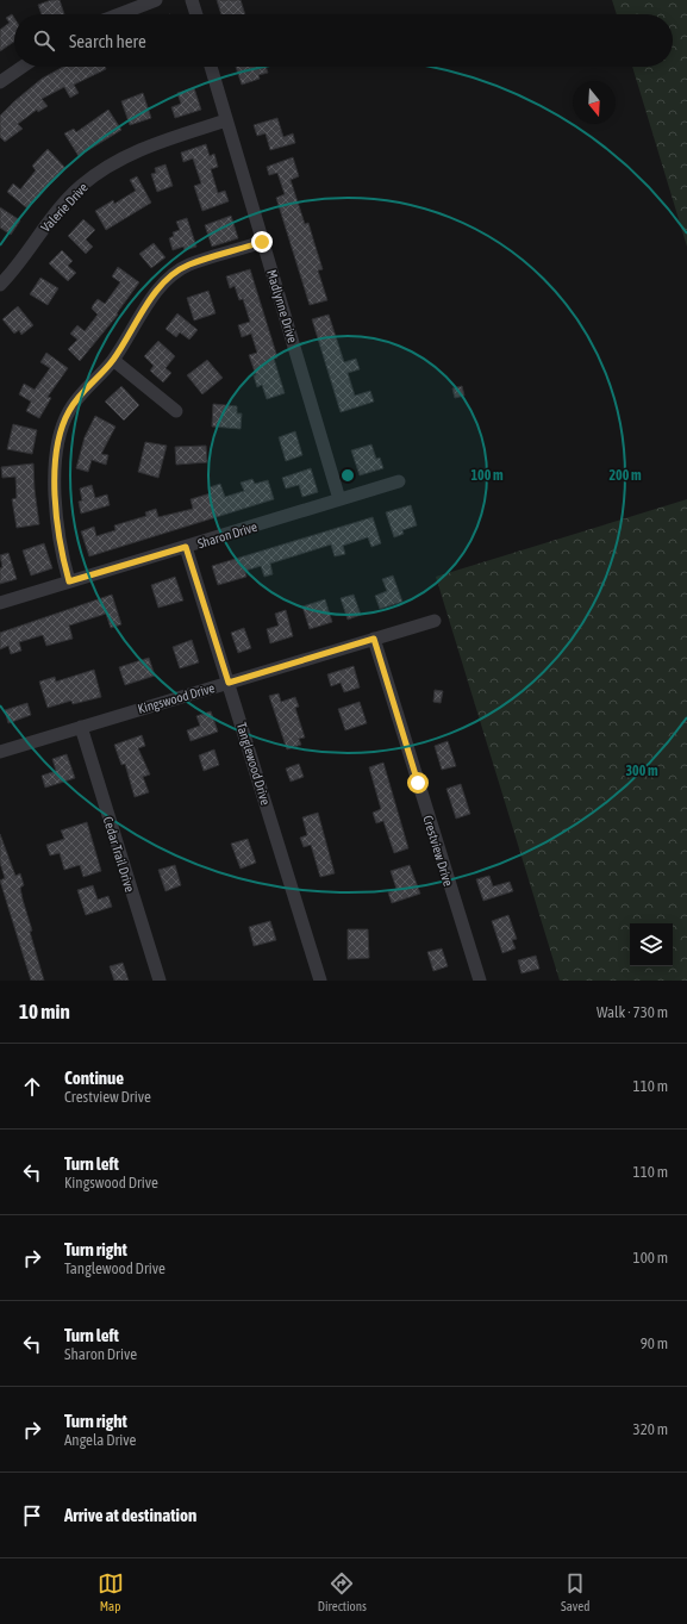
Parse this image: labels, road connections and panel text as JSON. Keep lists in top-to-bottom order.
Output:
{
  "streets": {
    "street": [
      "Valerie Drive",
      "Madlynne Drive",
      "Sharon Drive",
      "Kingswood Drive",
      "Tanglewood Drive",
      "Crestview Drive",
      "Cedar Trail Drive"
    ]
  },
  "crossings": [
    ["Valerie Drive", "Madlynne Drive"],
    ["Madlynne Drive", "Sharon Drive"],
    ["Sharon Drive", "Tanglewood Drive"],
    ["Kingswood Drive", "Tanglewood Drive"],
    ["Kingswood Drive", "Crestview Drive"],
    ["Kingswood Drive", "Cedar Trail Drive"]
  ],
  "north": "bottom",
  "page": {
    "search": "Search here",
    "heading": ["10 min", "Walk · 730 m"],
    "list": [
      ["Continue", "Crestview Drive", "110 m"],
      ["Turn left", "Kingswood Drive", "110 m"],
      ["Turn right", "Tanglewood Drive", "100 m"],
      ["Turn left", "Sharon Drive", "90 m"],
      ["Turn right", "Angela Drive", "320 m"],
      "Arrive at destination"
    ],
    "nav": ["Map", "Directions", "Saved"]
  },
  "rings": ["100 m", "200 m", "300 m"]
}
